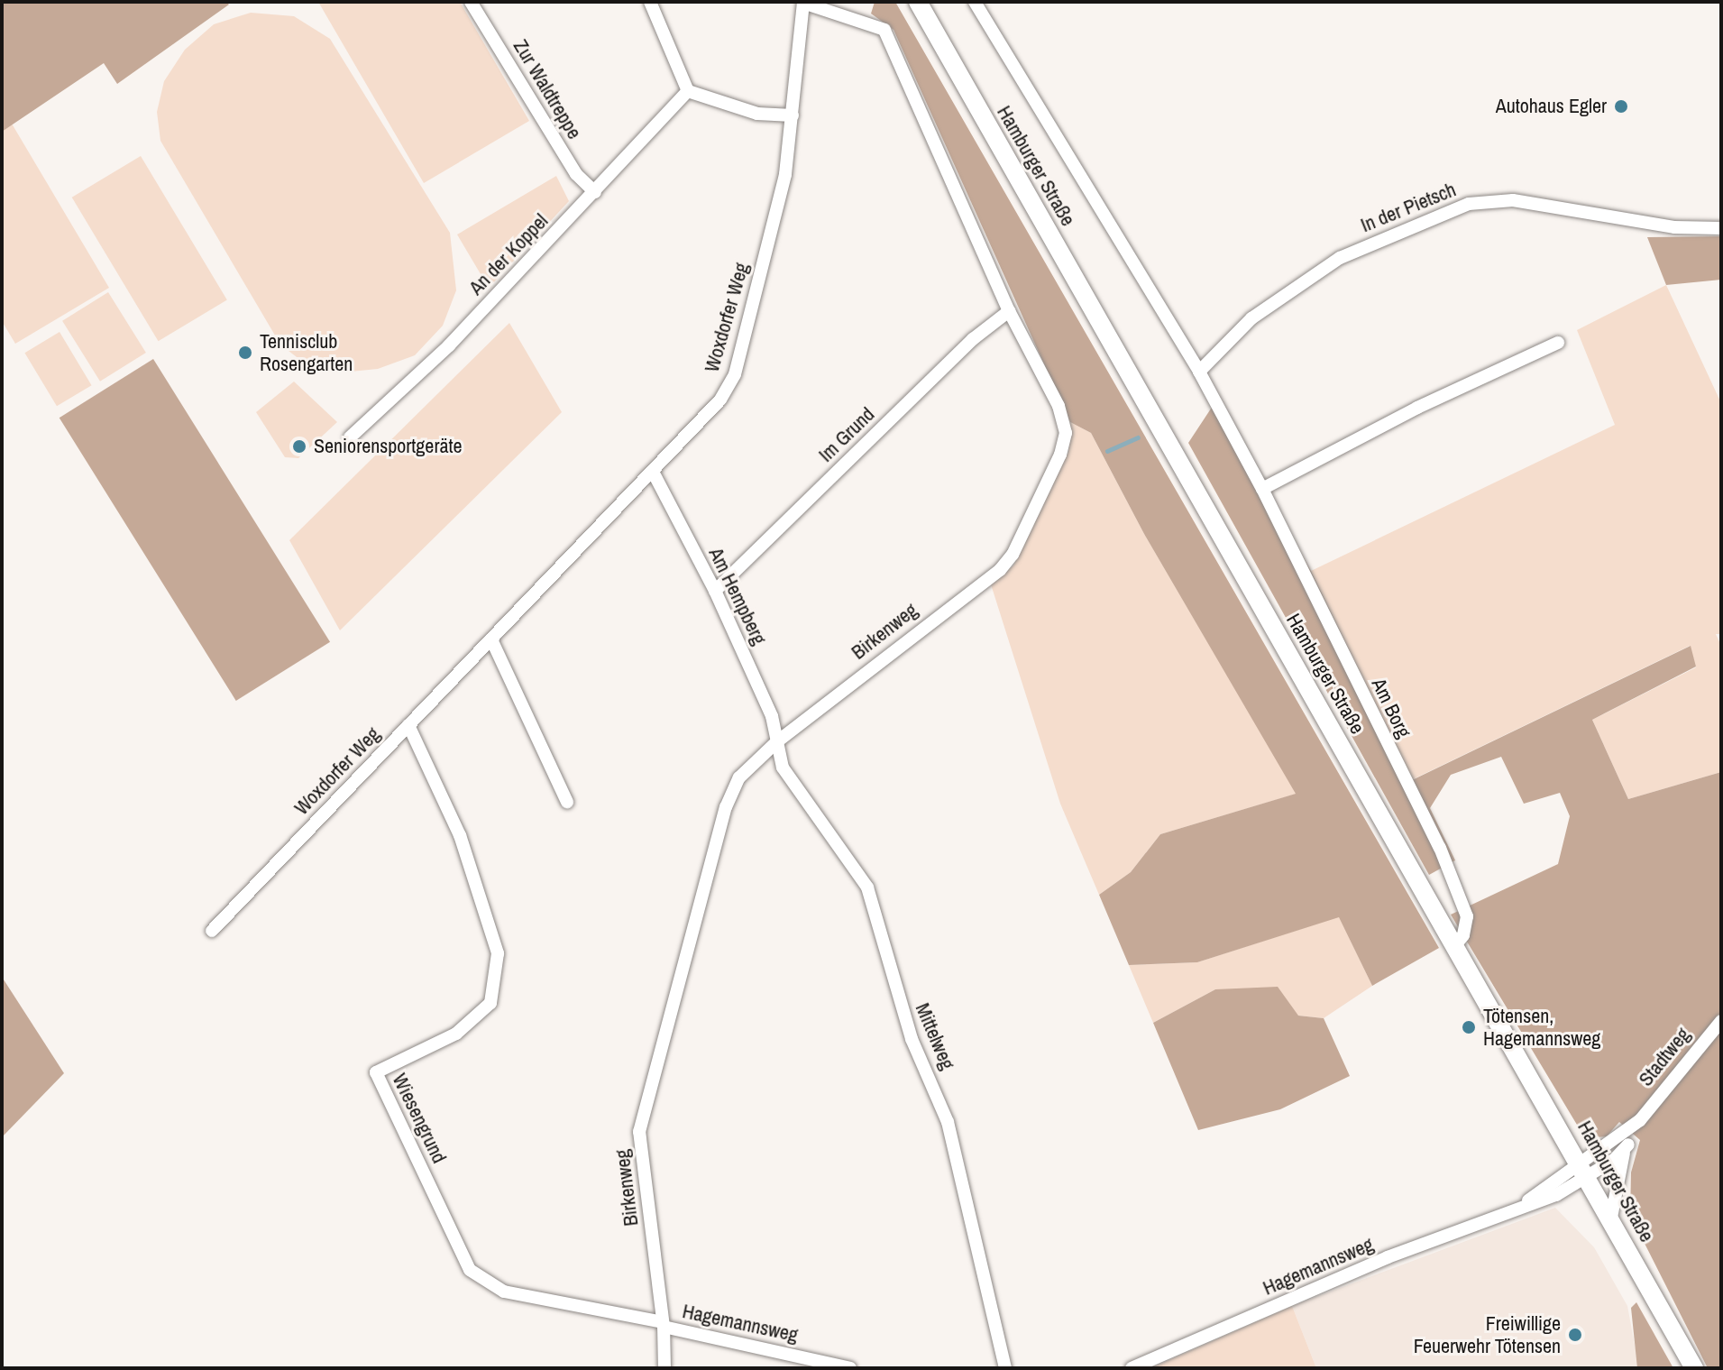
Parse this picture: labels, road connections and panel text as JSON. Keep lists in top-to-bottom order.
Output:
{
  "streets": {
    "main road": ["Hamburger Straße"],
    "street": [
      "Zur Waldtreppe",
      "In der Pietsch",
      "An der Koppel",
      "Woxdorfer Weg",
      "Im Grund",
      "Am Hempberg",
      "Birkenweg",
      "Am Borg",
      "Mittelweg",
      "Stadtweg",
      "Wiesengrund",
      "Hagemannsweg"
    ]
  },
  "crossings": [
    ["Zur Waldtreppe", "An der Koppel"],
    ["Hamburger Straße", "Am Borg"],
    ["Hamburger Straße", "Stadtweg"],
    ["Hamburger Straße", "Hagemannsweg"],
    ["In der Pietsch", "Am Borg"],
    ["Woxdorfer Weg", "Am Hempberg"],
    ["Woxdorfer Weg", "Birkenweg"],
    ["Woxdorfer Weg", "Wiesengrund"],
    ["Im Grund", "Am Hempberg"],
    ["Im Grund", "Birkenweg"],
    ["Am Hempberg", "Birkenweg"],
    ["Am Hempberg", "Mittelweg"],
    ["Birkenweg", "Mittelweg"],
    ["Birkenweg", "Wiesengrund"],
    ["Birkenweg", "Hagemannsweg"],
    ["Stadtweg", "Hagemannsweg"],
    ["Wiesengrund", "Hagemannsweg"]
  ],
  "places": [
    "Autohaus Egler",
    "Tennisclub Rosengarten",
    "Seniorensportgeräte",
    "Tötensen, Hagemannsweg",
    "Freiwillige Feuerwehr Tötensen"
  ]
}
